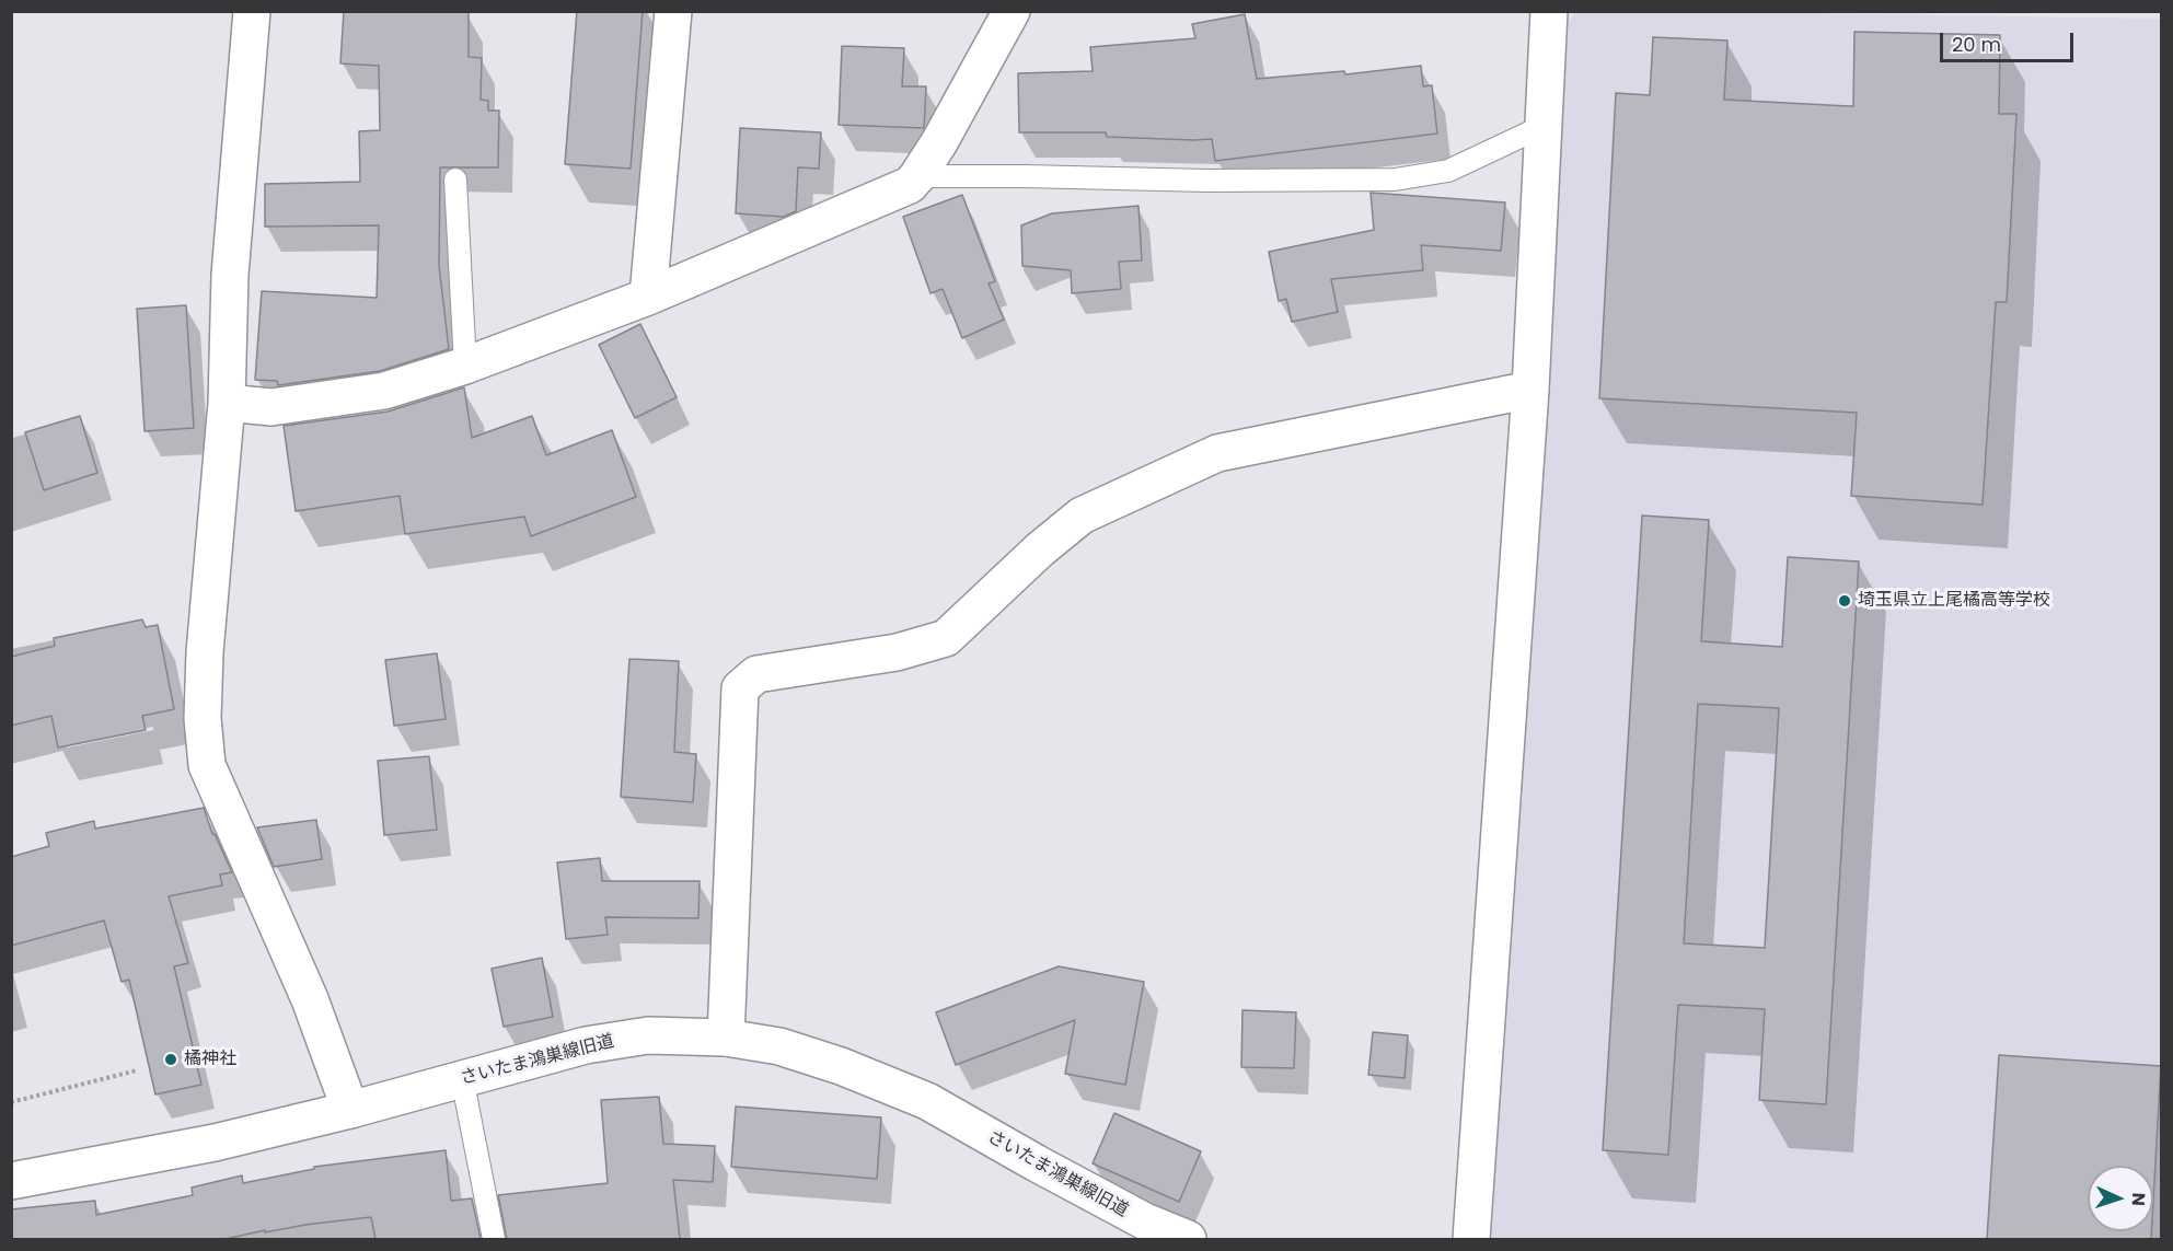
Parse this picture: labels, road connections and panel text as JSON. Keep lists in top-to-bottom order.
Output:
{
  "streets": {
    "street": ["さいたま鴻巣線旧道"]
  },
  "places": ["埼玉県立上尾橘高等学校", "橘神社"],
  "scale_bar": "20 m",
  "north": "right"
}
